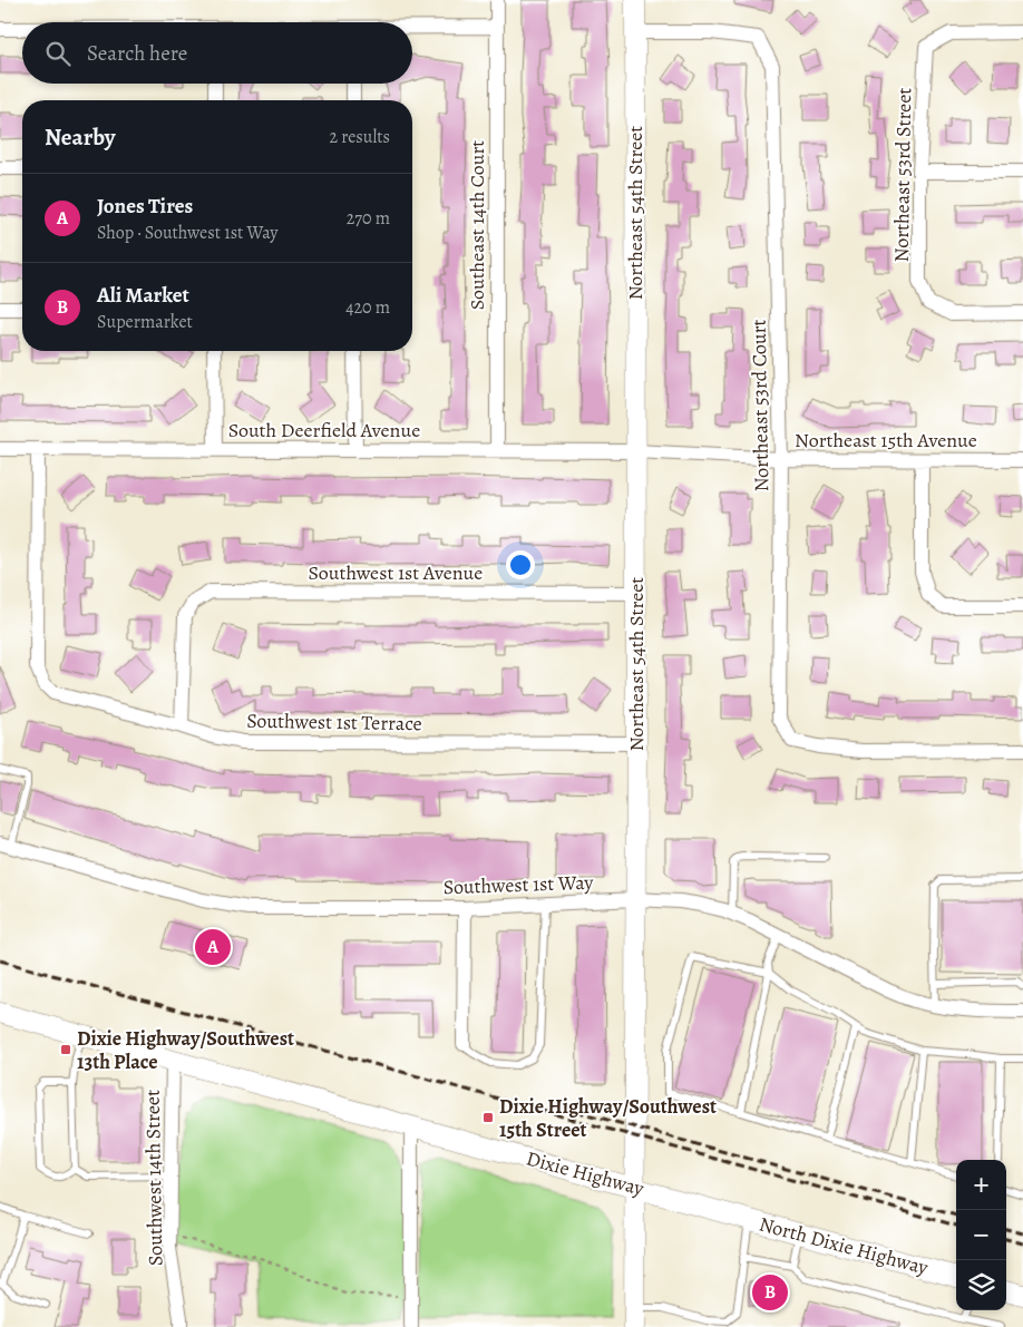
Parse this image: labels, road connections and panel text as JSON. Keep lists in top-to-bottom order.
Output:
{
  "streets": {
    "street": [
      "Northeast 53rd Street",
      "Northeast 54th Street",
      "Southeast 14th Court",
      "Northeast 53rd Court",
      "South Deerfield Avenue",
      "Northeast 15th Avenue",
      "Southwest 1st Avenue",
      "Southwest 1st Terrace",
      "Southwest 1st Way",
      "Dixie Highway",
      "Southwest 14th Street",
      "North Dixie Highway"
    ]
  },
  "crossings": [
    ["Northeast 54th Street", "Northeast 53rd Court"],
    ["Northeast 54th Street", "South Deerfield Avenue"],
    ["Northeast 54th Street", "Northeast 15th Avenue"],
    ["Northeast 54th Street", "Southwest 1st Avenue"],
    ["Northeast 54th Street", "Southwest 1st Terrace"],
    ["Northeast 54th Street", "Southwest 1st Way"],
    ["Northeast 54th Street", "Dixie Highway"],
    ["Southeast 14th Court", "South Deerfield Avenue"],
    ["Northeast 53rd Court", "Northeast 15th Avenue"],
    ["South Deerfield Avenue", "Northeast 15th Avenue"],
    ["South Deerfield Avenue", "Southwest 1st Terrace"],
    ["Southwest 1st Avenue", "Southwest 1st Terrace"],
    ["Dixie Highway", "Southwest 14th Street"],
    ["Dixie Highway", "North Dixie Highway"]
  ],
  "places": {
    "transit": ["Dixie Highway/Southwest 13th Place", "Dixie Highway/Southwest 15th Street"]
  },
  "page": {
    "search": "Search here",
    "heading": ["Nearby", "2 results"],
    "list": [
      {
        "mark": "A",
        "name": "Jones Tires",
        "note": "Shop · Southwest 1st Way",
        "value": "270 m"
      },
      {
        "mark": "B",
        "name": "Ali Market",
        "note": "Supermarket",
        "value": "420 m"
      }
    ],
    "pins": ["A", "B"],
    "map_buttons": ["+", "−"]
  }
}
